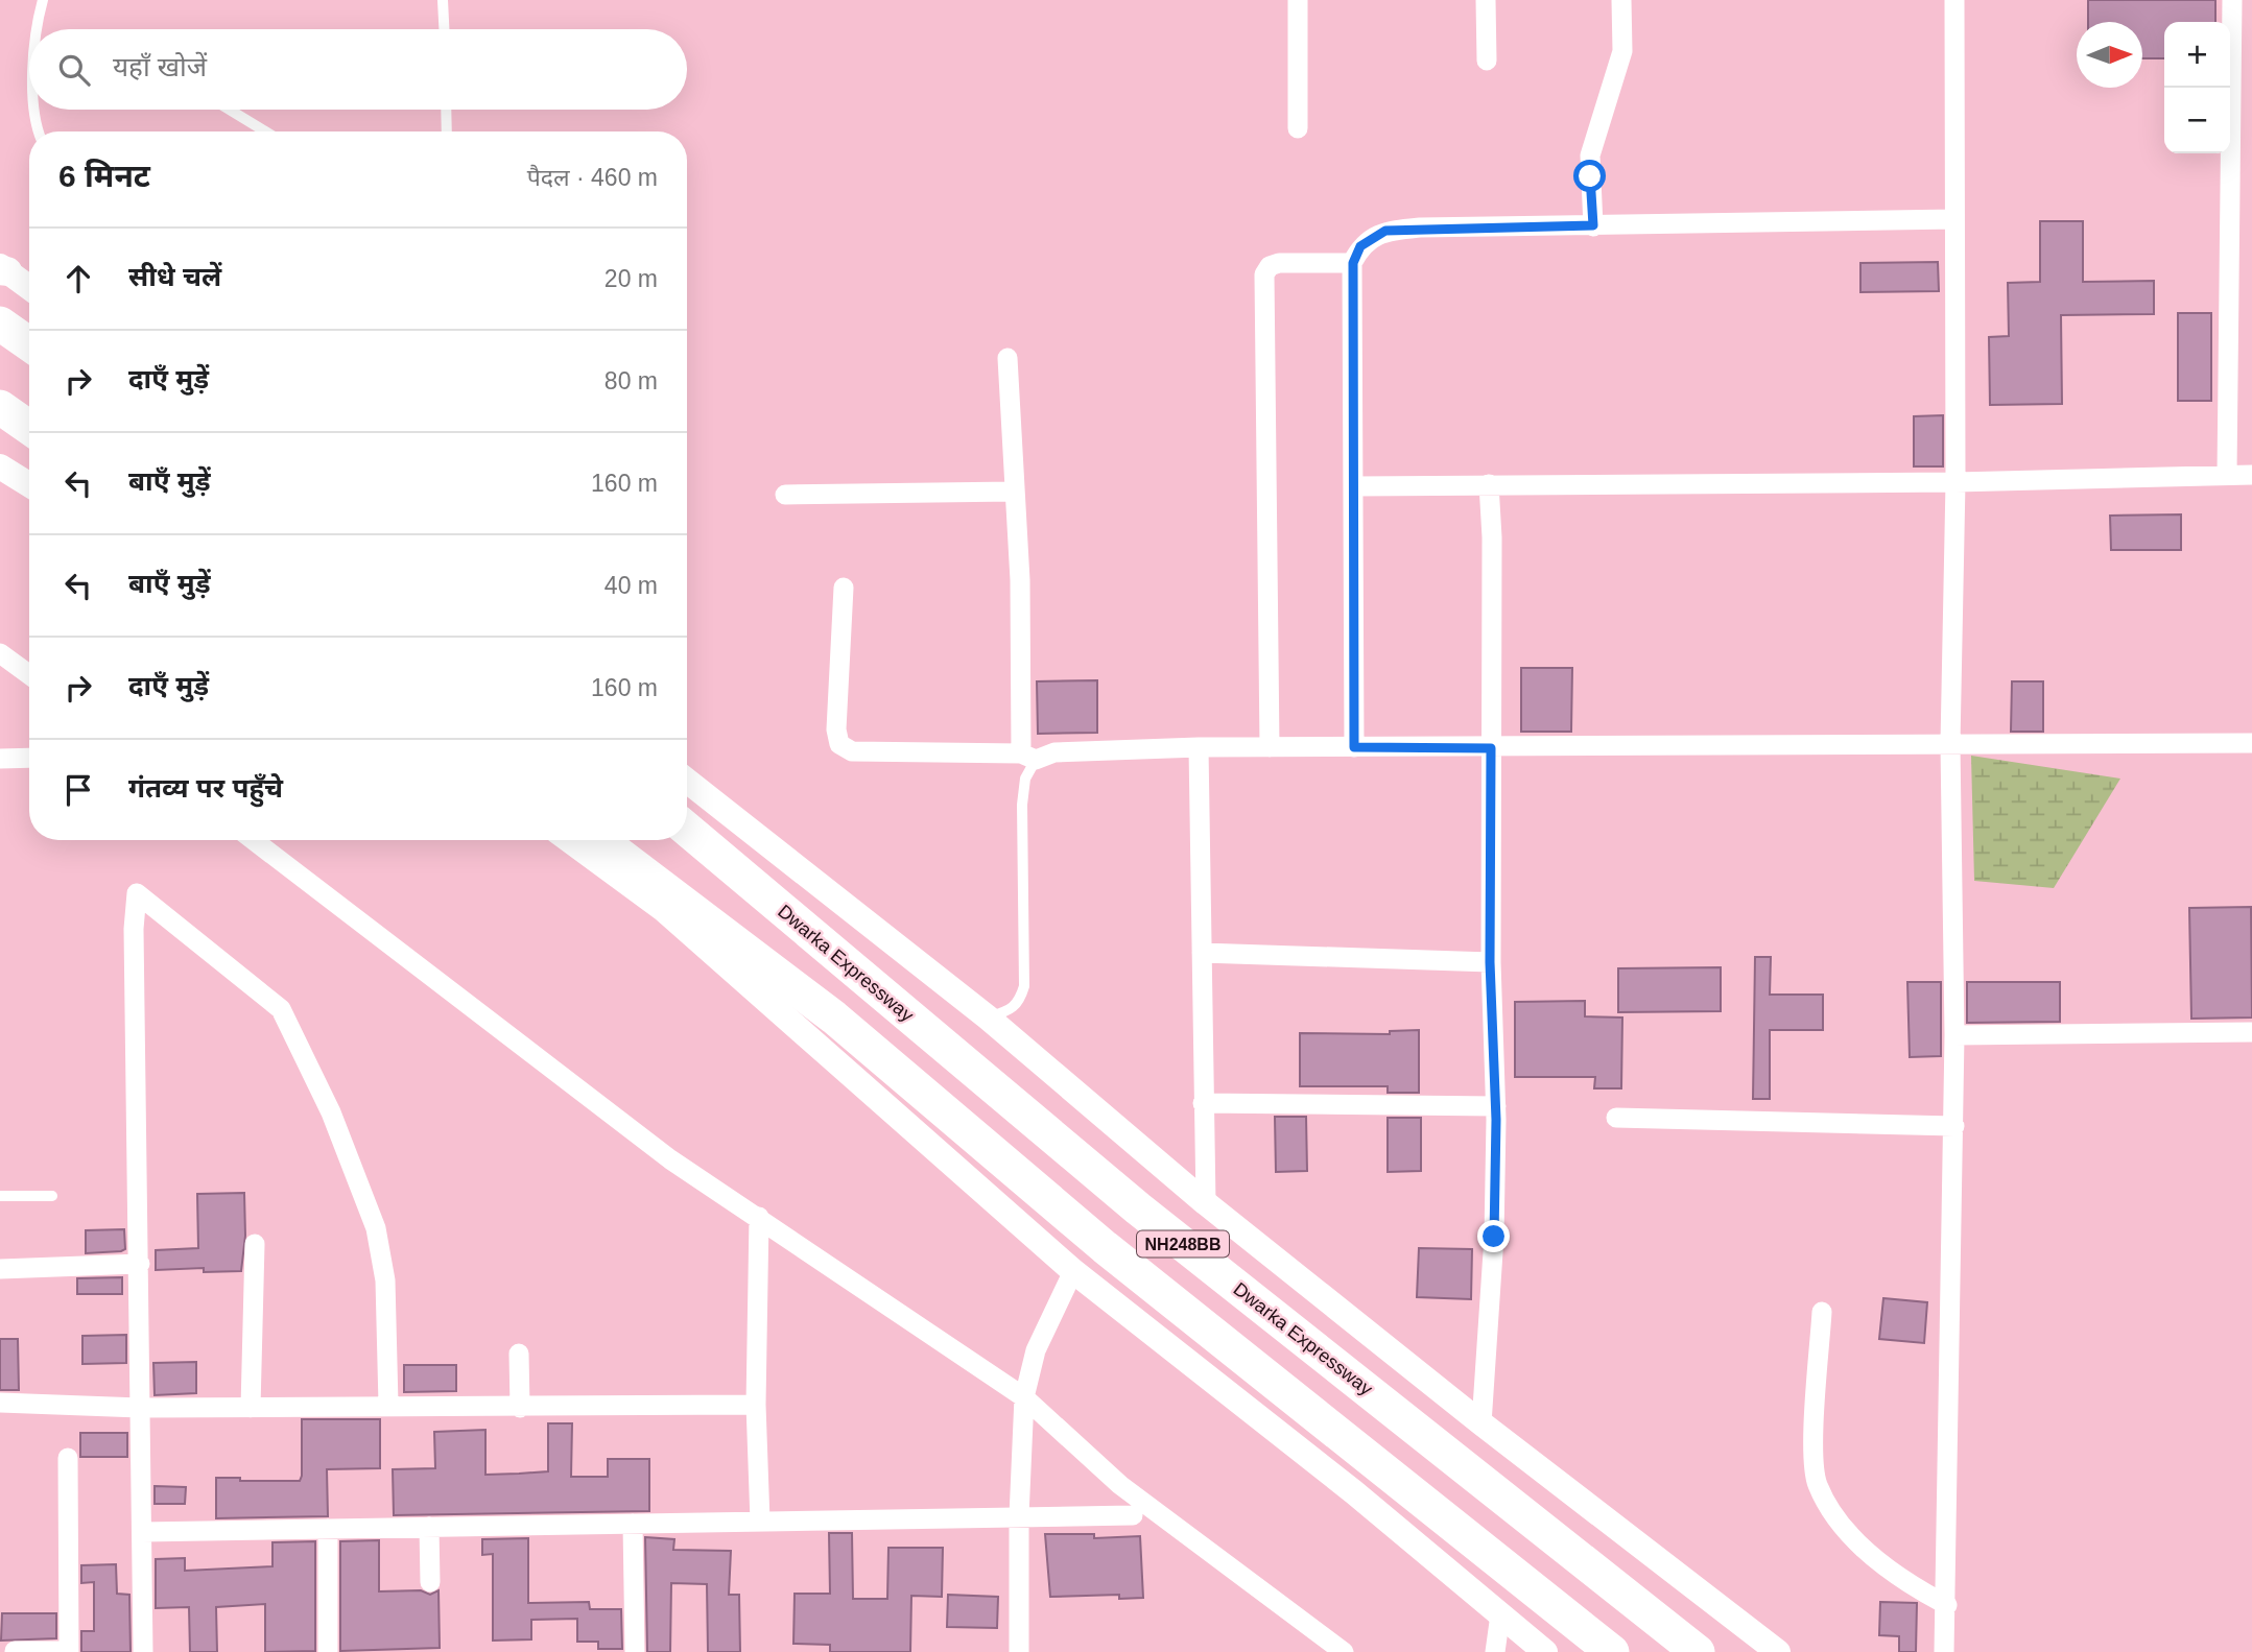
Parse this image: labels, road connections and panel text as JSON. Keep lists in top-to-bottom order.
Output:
{
  "streets": {
    "highway": ["Dwarka Expressway", "NH248BB"]
  },
  "north": "right",
  "page": {
    "map_buttons": ["+", "−"],
    "search": "यहाँ खोजें",
    "heading": ["6 मिनट", "पैदल · 460 m"],
    "list": [
      ["सीधे चलें", "20 m"],
      ["दाएँ मुड़ें", "80 m"],
      ["बाएँ मुड़ें", "160 m"],
      ["बाएँ मुड़ें", "40 m"],
      ["दाएँ मुड़ें", "160 m"],
      "गंतव्य पर पहुँचे"
    ]
  }
}
